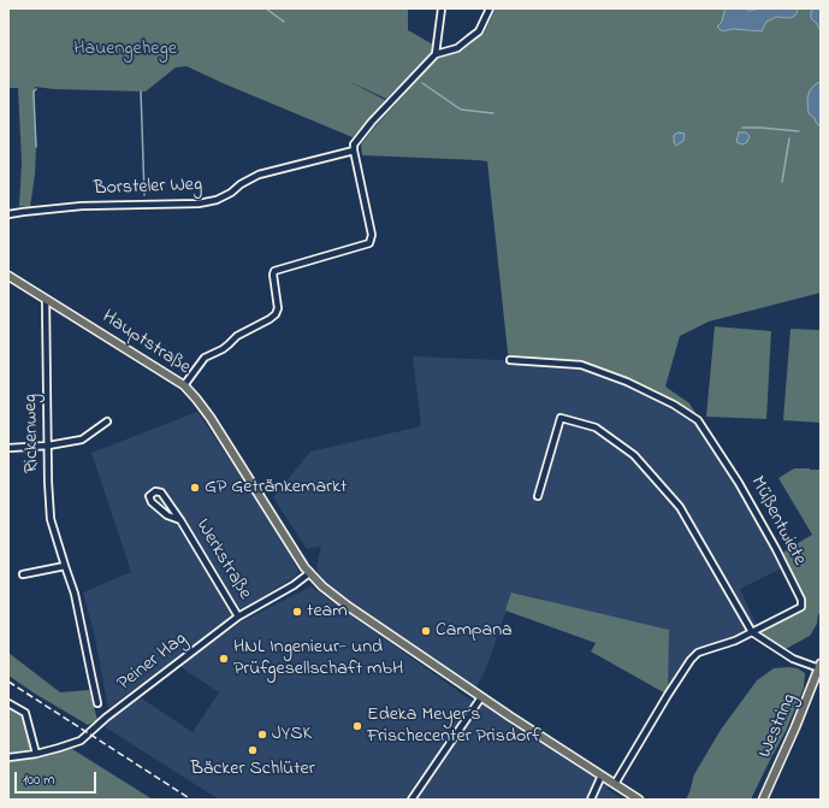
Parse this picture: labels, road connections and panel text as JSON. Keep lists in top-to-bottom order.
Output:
{
  "streets": {
    "main road": ["Hauptstraße", "Westring"],
    "street": [
      "Borsteler Weg",
      "Rickenweg",
      "Müßentwiete",
      "Werkstraße",
      "Peiner Hag"
    ]
  },
  "crossings": [
    ["Hauptstraße", "Rickenweg"],
    ["Hauptstraße", "Müßentwiete"],
    ["Hauptstraße", "Peiner Hag"],
    ["Werkstraße", "Peiner Hag"]
  ],
  "parks": ["Hauengehege"],
  "places": [
    "GP Getränkemarkt",
    "team",
    "Campana",
    "HNL Ingenieur- und Prüfgesellschaft mbH",
    "Edeka Meyer´s Frischecenter Prisdorf",
    "JYSK",
    "Bäcker Schlüter"
  ],
  "scale_bar": "100 m"
}
